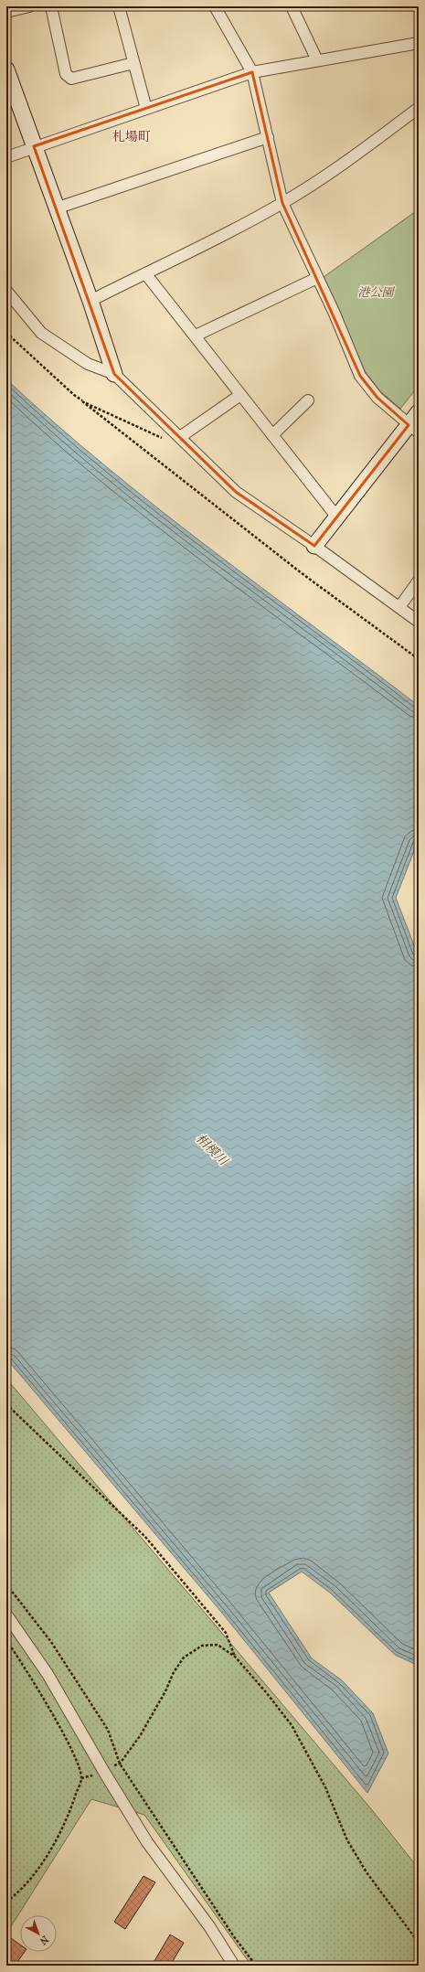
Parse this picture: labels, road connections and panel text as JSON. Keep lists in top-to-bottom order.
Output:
{
  "districts": ["札場町"],
  "water": ["相模川"],
  "parks": ["港公園"],
  "north": "bottom right"
}
